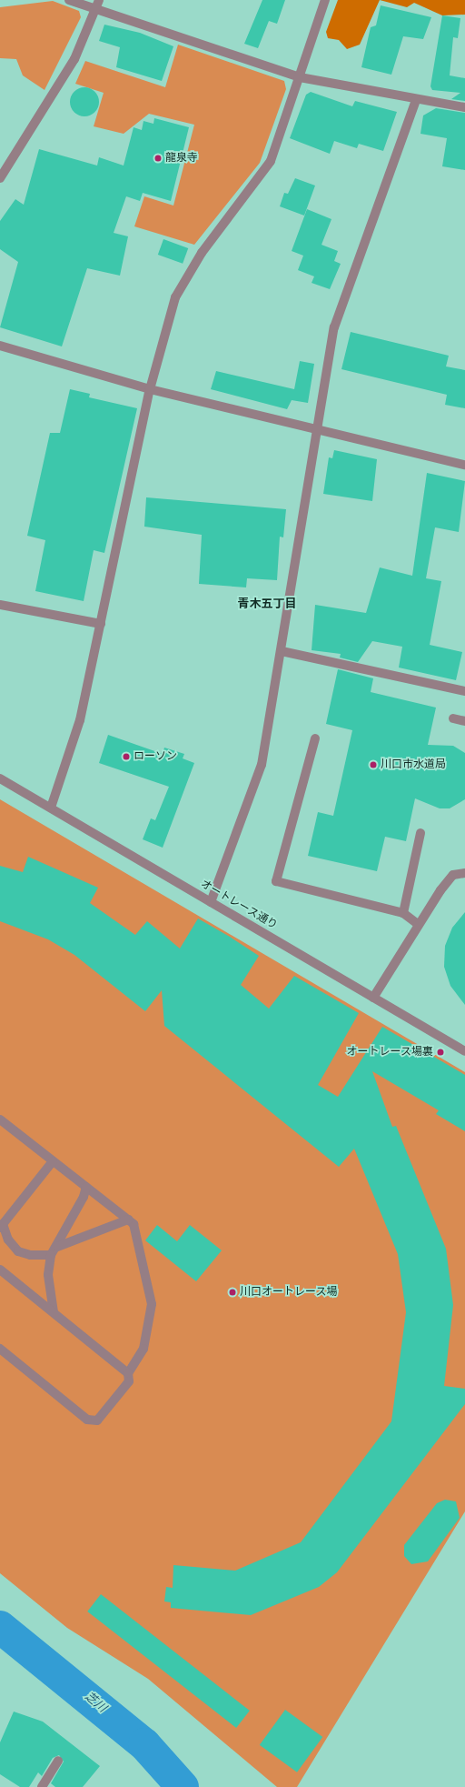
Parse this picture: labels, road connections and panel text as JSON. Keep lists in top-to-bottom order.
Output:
{
  "streets": {
    "street": ["オートレース通り"]
  },
  "districts": ["青木五丁目"],
  "water": ["芝川"],
  "places": [
    "龍泉寺",
    "ローソン",
    "川口市水道局",
    "オートレース場裏",
    "川口オートレース場"
  ]
}
